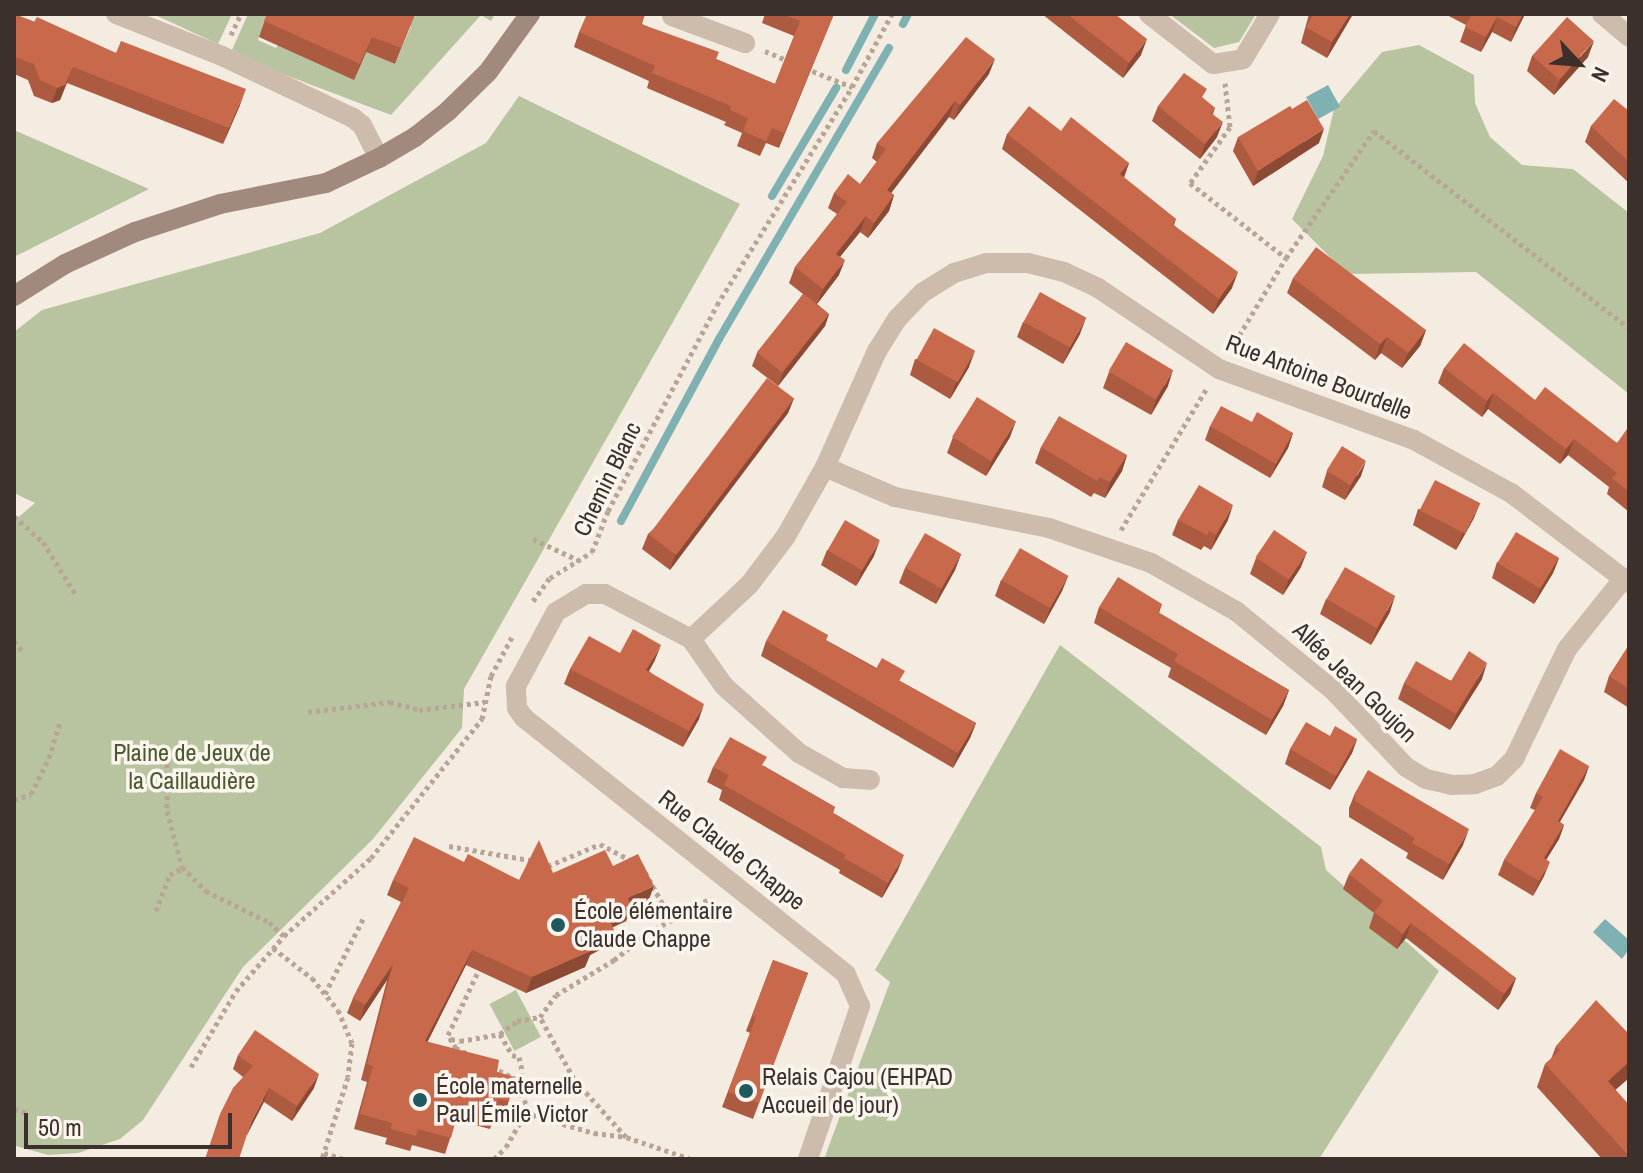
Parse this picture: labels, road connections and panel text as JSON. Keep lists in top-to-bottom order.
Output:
{
  "streets": {
    "street": ["Rue Antoine Bourdelle", "Allée Jean Goujon", "Rue Claude Chappe"],
    "path": ["Chemin Blanc"]
  },
  "crossings": [
    ["Rue Antoine Bourdelle", "Allée Jean Goujon"],
    ["Rue Antoine Bourdelle", "Rue Claude Chappe"]
  ],
  "parks": ["Plaine de Jeux de la Caillaudière"],
  "places": ["École élémentaire Claude Chappe", "Relais Cajou (EHPAD Accueil de jour)", "École maternelle Paul Émile Victor"],
  "scale_bar": "50 m",
  "north": "bottom right"
}
